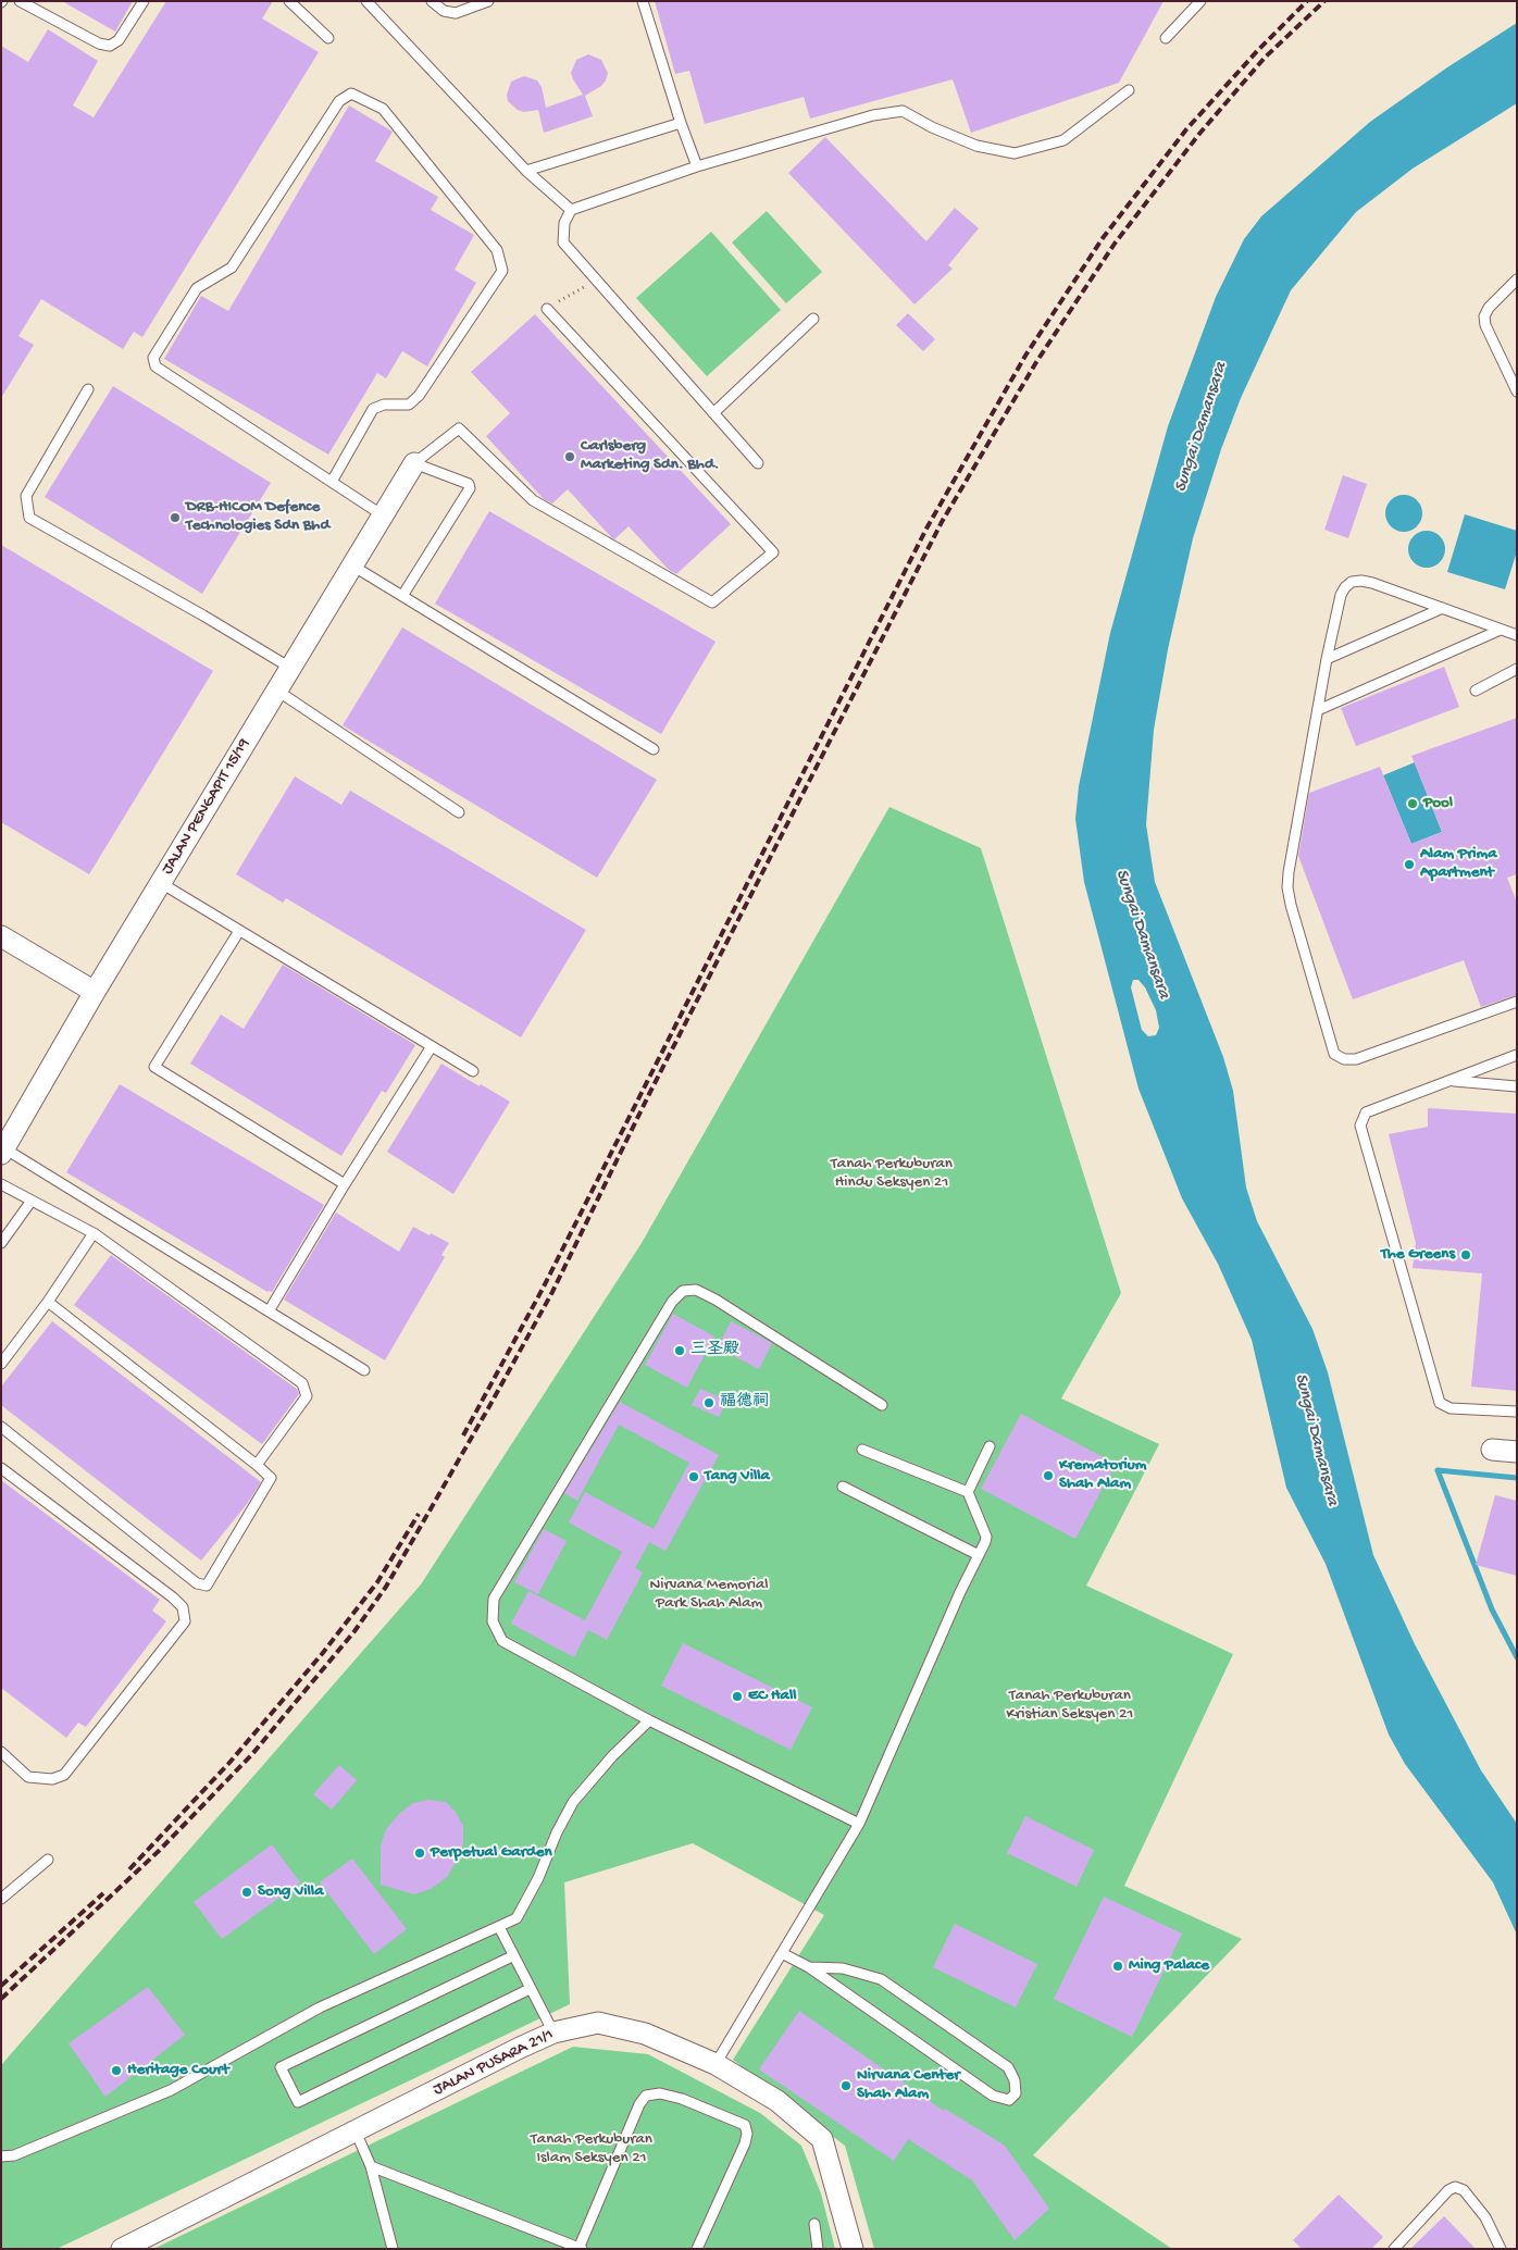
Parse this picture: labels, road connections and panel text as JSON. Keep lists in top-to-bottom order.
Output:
{
  "streets": {
    "street": ["JALAN PENGAPIT 15/19", "JALAN PUSARA 21/1"]
  },
  "water": ["Sungai Damansara"],
  "parks": [
    "Tanah Perkuburan Hindu Seksyen 21",
    "Nirvana Memorial Park Shah Alam",
    "Tanah Perkuburan Kristian Seksyen 21",
    "Tanah Perkuburan Islam Seksyen 21"
  ],
  "places": [
    "Carlsberg Marketing Sdn. Bhd.",
    "DRB-HICOM Defence Technologies Sdn Bhd",
    "Pool",
    "Alam Prima Apartment",
    "The Greens",
    "三圣殿",
    "福德祠",
    "Krematorium Shah Alam",
    "Tang Villa",
    "EC Hall",
    "Perpetual Garden",
    "Song Villa",
    "Ming Palace",
    "Heritage Court",
    "Nirvana Center Shah Alam"
  ]
}
